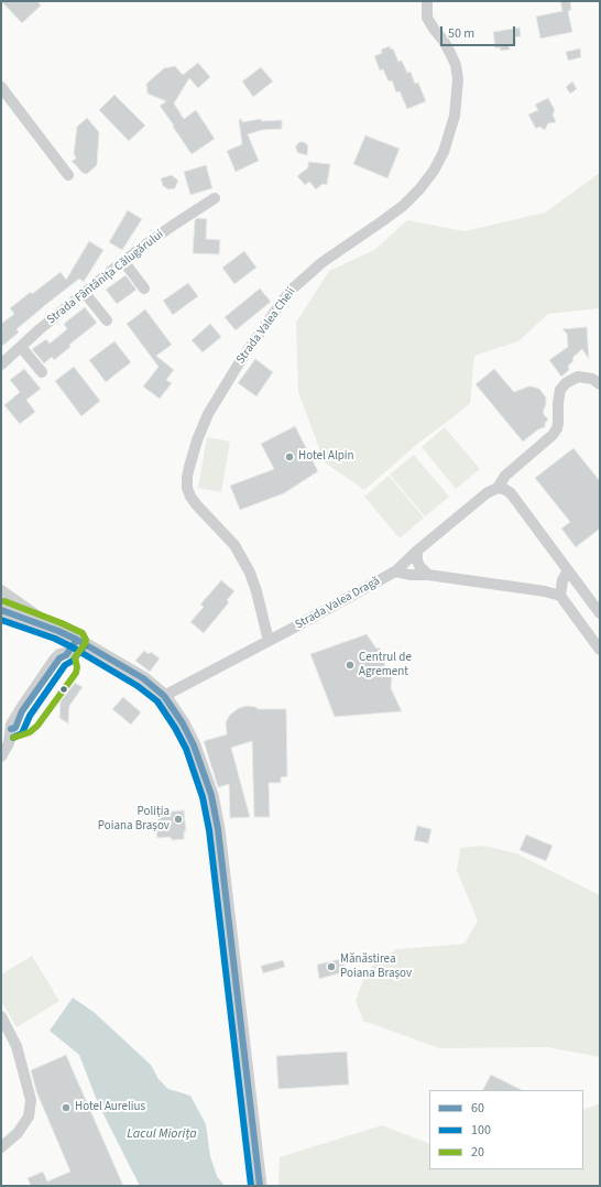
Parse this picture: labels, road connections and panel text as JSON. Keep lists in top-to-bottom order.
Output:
{
  "streets": {
    "street": ["Strada Fântânița Călugărului", "Strada Valea Cheii", "Strada Valea Dragă"]
  },
  "crossings": [
    ["Strada Valea Cheii", "Strada Valea Dragă"]
  ],
  "water": ["Lacul Miorița"],
  "places": [
    "Hotel Alpin",
    "Centrul de Agrement",
    "Poliția Poiana Brașov",
    "Mănăstirea Poiana Brașov",
    "Hotel Aurelius"
  ],
  "lines": ["transit line 20", "transit line 60", "transit line 100"],
  "legend": ["60", "100", "20"],
  "scale_bar": "50 m"
}
